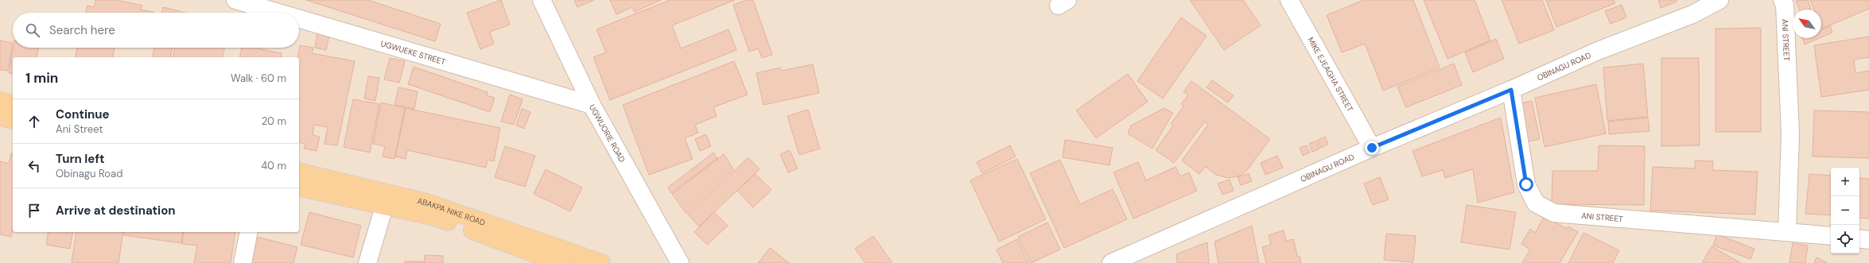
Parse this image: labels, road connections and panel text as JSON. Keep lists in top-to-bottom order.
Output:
{
  "streets": {
    "main road": ["ABAKPA NIKE ROAD"],
    "street": [
      "ANI STREET",
      "UGWUEKE STREET",
      "OBINAGU ROAD",
      "MIKE EJEAGHA STREET",
      "UGWUORIE ROAD"
    ]
  },
  "crossings": [
    ["ANI STREET", "OBINAGU ROAD"],
    ["UGWUEKE STREET", "UGWUORIE ROAD"],
    ["OBINAGU ROAD", "MIKE EJEAGHA STREET"]
  ],
  "north": "top left",
  "page": {
    "search": "Search here",
    "heading": ["1 min", "Walk · 60 m"],
    "list": [
      ["Continue", "Ani Street", "20 m"],
      ["Turn left", "Obinagu Road", "40 m"],
      "Arrive at destination"
    ],
    "map_buttons": ["+", "−"]
  }
}
